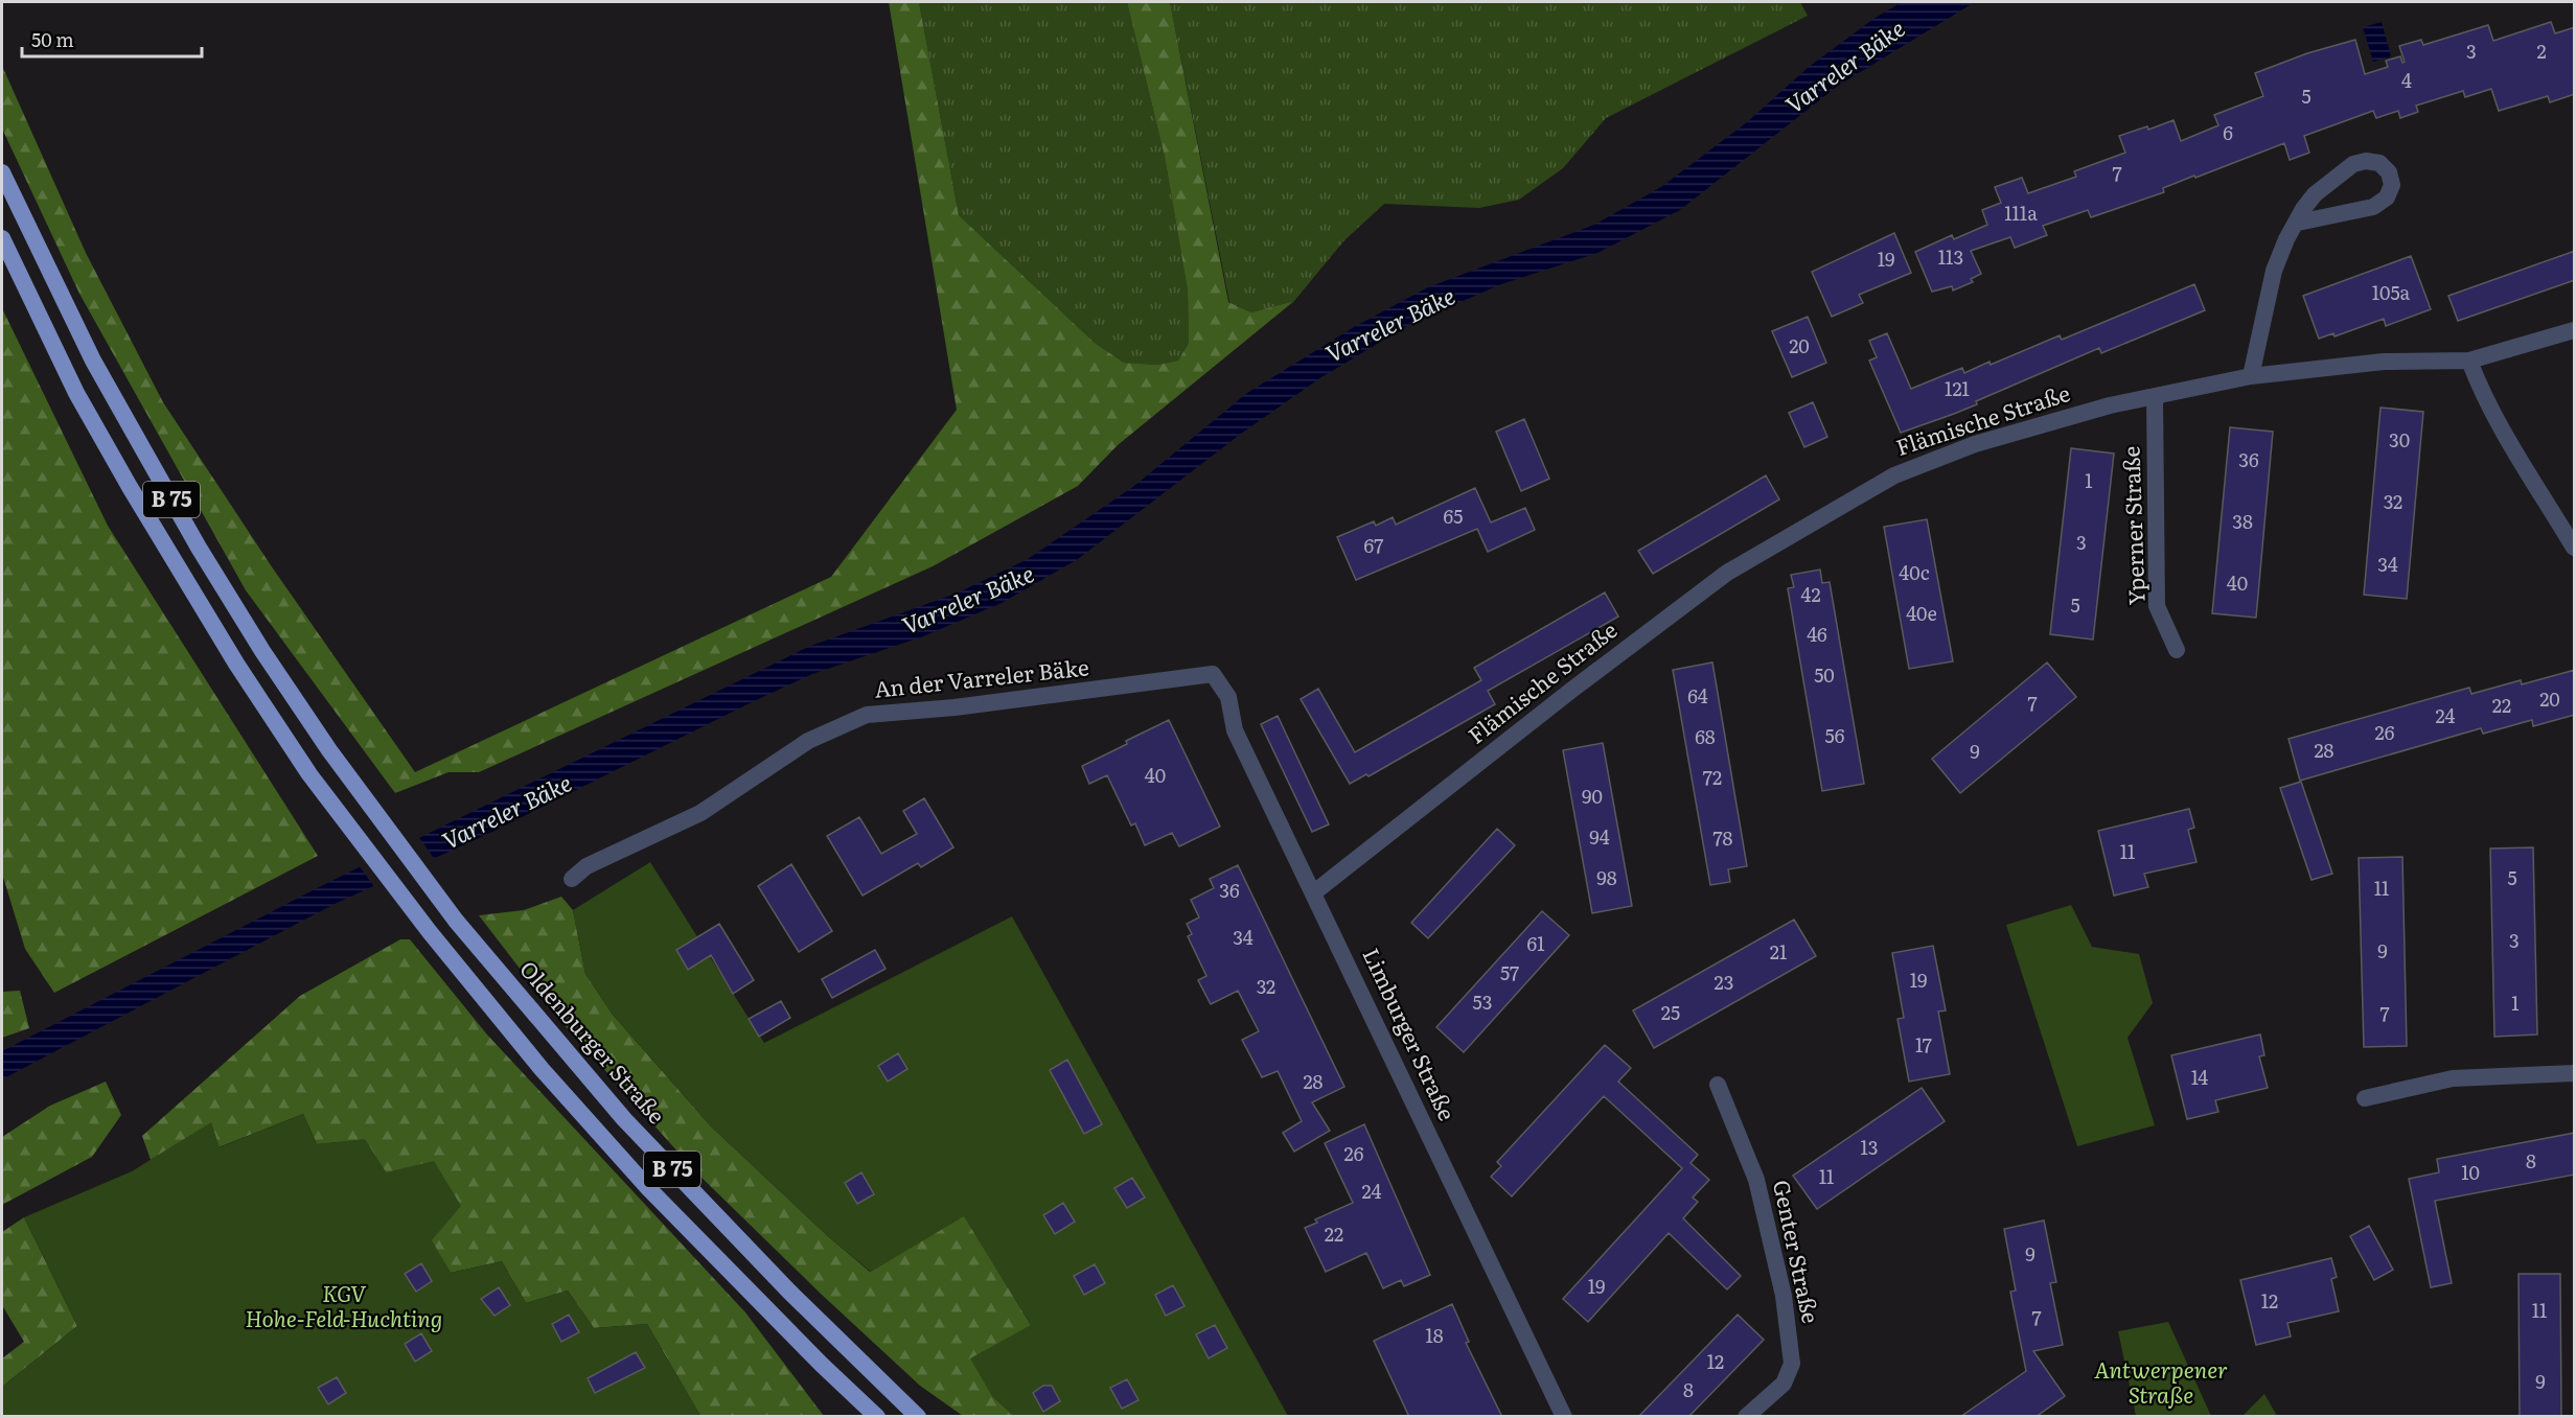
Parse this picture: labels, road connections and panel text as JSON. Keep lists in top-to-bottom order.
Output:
{
  "streets": {
    "highway": ["B 75", "Oldenburger Straße"],
    "street": [
      "Flämische Straße",
      "Yperner Straße",
      "An der Varreler Bäke",
      "Limburger Straße",
      "Genter Straße"
    ]
  },
  "crossings": [
    ["Flämische Straße", "Yperner Straße"],
    ["Flämische Straße", "Limburger Straße"],
    ["An der Varreler Bäke", "Limburger Straße"]
  ],
  "water": ["Varreler Bäke"],
  "parks": ["KGV Hohe-Feld-Huchting", "Antwerpener Straße"],
  "house_numbers": [
    "3",
    "2",
    "4",
    "5",
    "6",
    "7",
    "111a",
    "113",
    "19",
    "105a",
    "20",
    "121",
    "30",
    "36",
    "1",
    "32",
    "65",
    "38",
    "3",
    "67",
    "34",
    "40c",
    "40",
    "42",
    "5",
    "40e",
    "46",
    "50",
    "64",
    "20",
    "7",
    "22",
    "24",
    "26",
    "56",
    "68",
    "28",
    "9",
    "40",
    "72",
    "90",
    "94",
    "78",
    "11",
    "98",
    "5",
    "11",
    "36",
    "34",
    "3",
    "61",
    "9",
    "21",
    "57",
    "19",
    "23",
    "32",
    "53",
    "1",
    "25",
    "7",
    "17",
    "14",
    "28",
    "13",
    "26",
    "8",
    "10",
    "11",
    "24",
    "22",
    "9",
    "19",
    "12",
    "11",
    "7",
    "18",
    "12",
    "9",
    "8"
  ],
  "scale_bar": "50 m"
}
